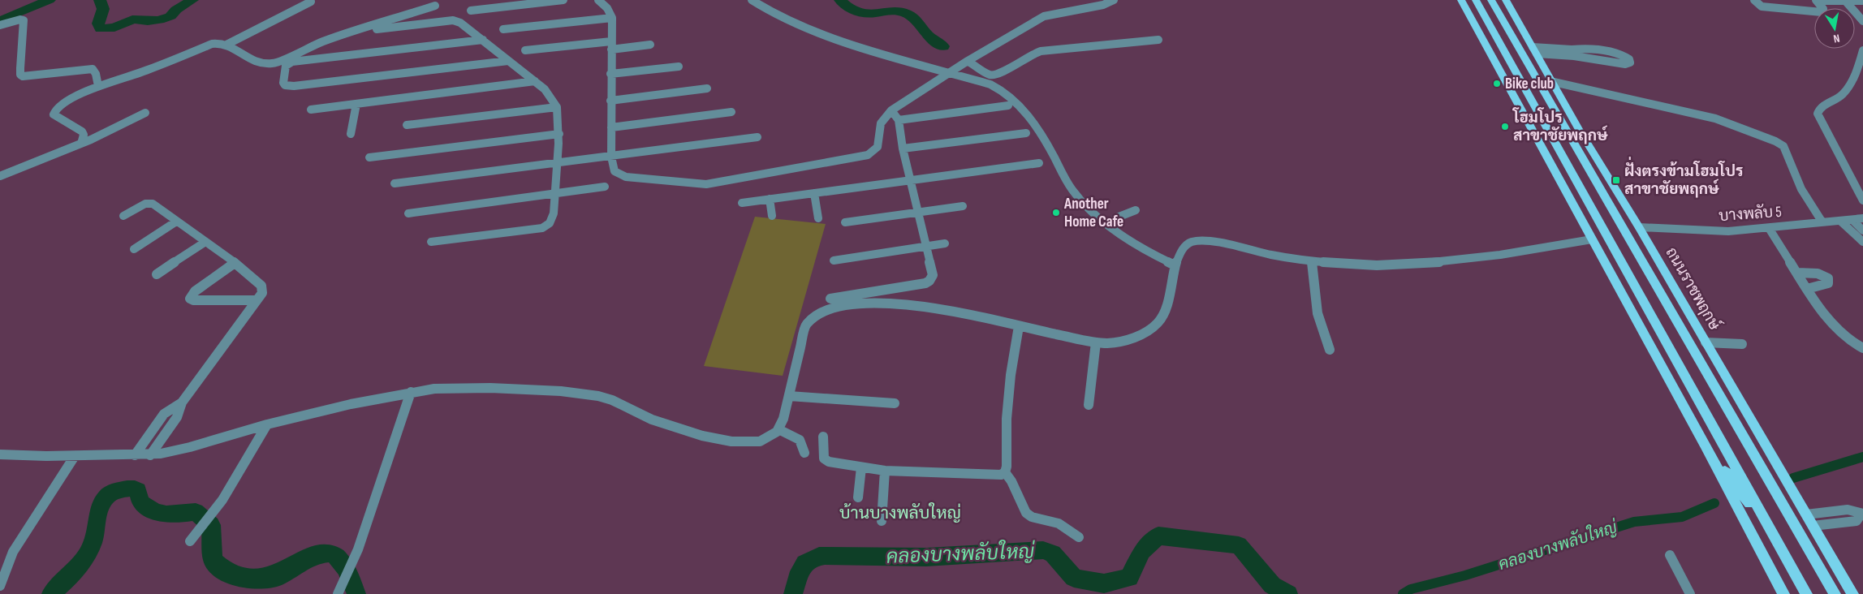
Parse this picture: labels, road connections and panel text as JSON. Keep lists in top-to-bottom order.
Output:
{
  "streets": {
    "main road": ["ถนนราชพฤกษ์"],
    "street": ["บางพลับ 5"]
  },
  "crossings": [
    ["บางพลับ 5", "ถนนราชพฤกษ์"]
  ],
  "districts": ["บ้านบางพลับใหญ่"],
  "water": ["คลองบางพลับใหญ่"],
  "places": {
    "other": ["Bike club", "โฮมโปร สาขาชัยพฤกษ์", "Another Home Cafe"],
    "transit": ["ฝั่งตรงข้ามโฮมโปร สาขาชัยพฤกษ์"]
  },
  "north": "bottom"
}
